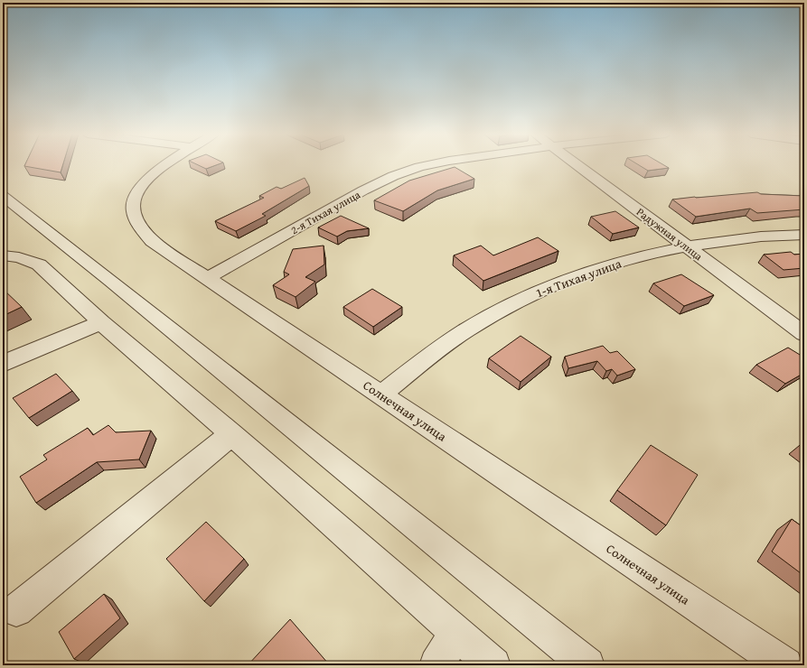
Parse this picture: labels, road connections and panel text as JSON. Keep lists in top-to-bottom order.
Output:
{
  "streets": {
    "street": [
      "2-я Тихая улица",
      "Радужная улица",
      "1-я Тихая улица",
      "Солнечная улица"
    ]
  },
  "crossings": [
    ["2-я Тихая улица", "Солнечная улица"],
    ["Радужная улица", "1-я Тихая улица"],
    ["1-я Тихая улица", "Солнечная улица"]
  ]
}
